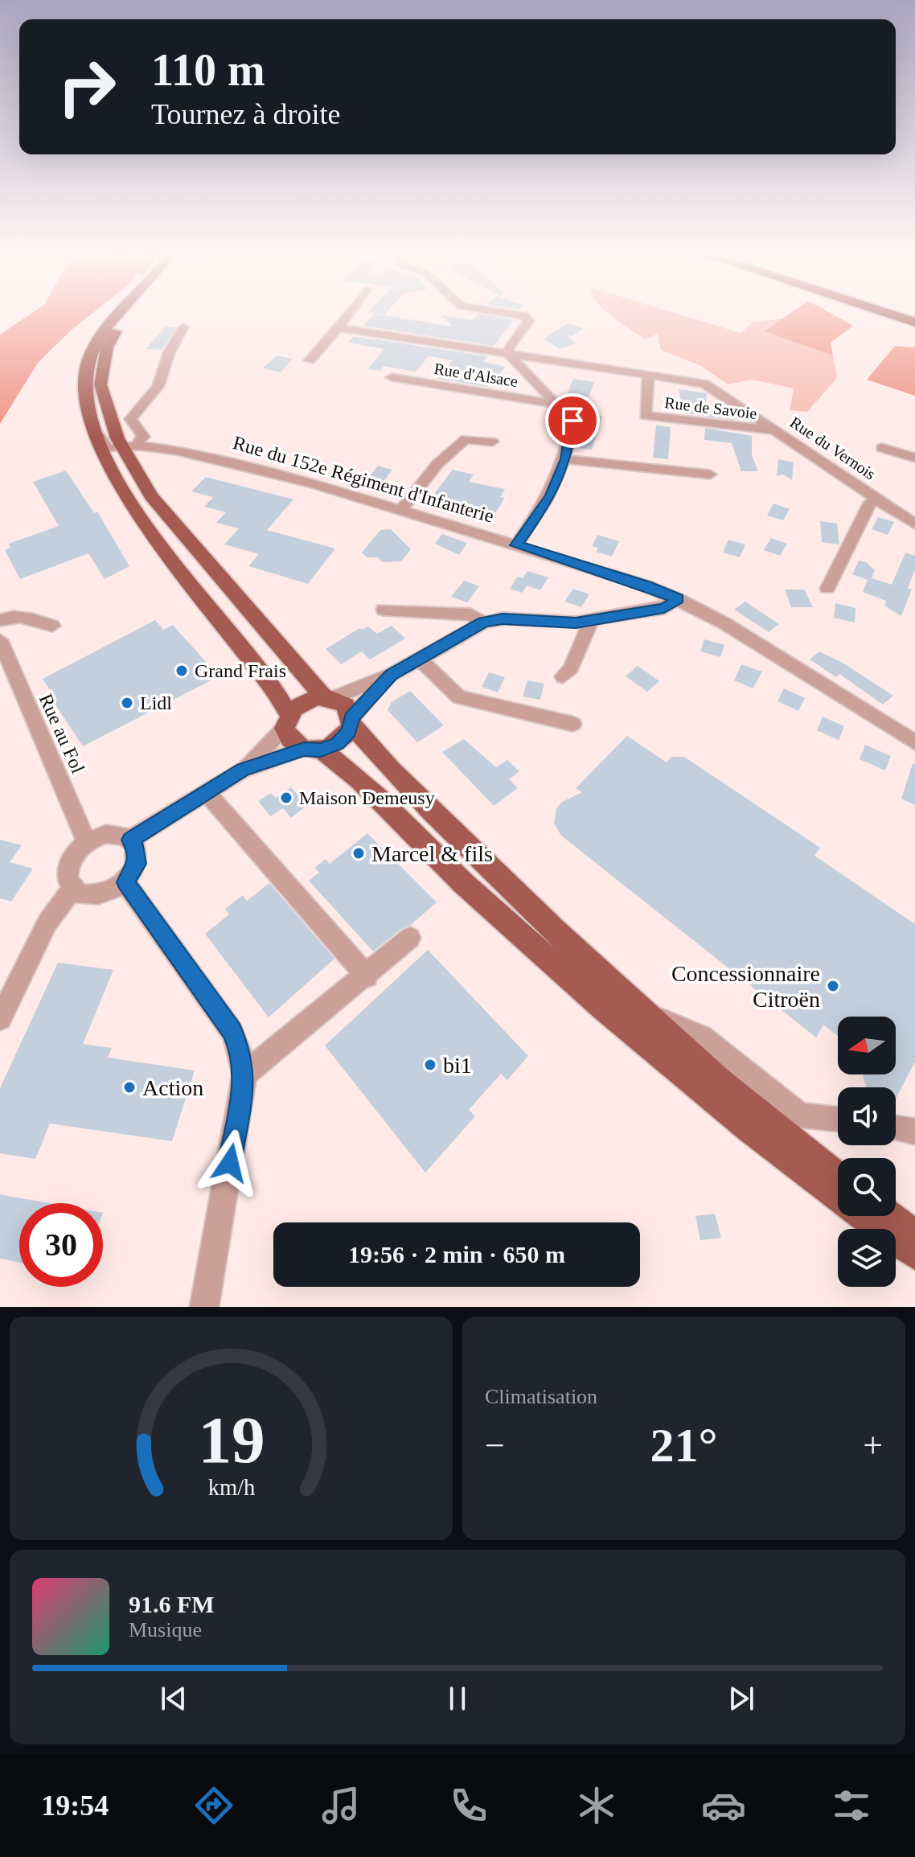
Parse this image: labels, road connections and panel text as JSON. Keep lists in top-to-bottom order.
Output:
{
  "streets": {
    "street": [
      "Rue d'Alsace",
      "Rue de Savoie",
      "Rue du Vernois",
      "Rue du 152e Régiment d'Infanterie",
      "Rue au Fol"
    ]
  },
  "crossings": [
    ["Rue de Savoie", "Rue du Vernois"]
  ],
  "places": [
    "Grand Frais",
    "Lidl",
    "Maison Demeusy",
    "Marcel & fils",
    "Concessionnaire Citroën",
    "bi1",
    "Action"
  ],
  "north": "left",
  "page": {
    "turn": ["110 m", "Tournez à droite"],
    "limit": "30",
    "trip": "19:56 · 2 min · 650 m",
    "tile": "Climatisation",
    "heat": ["−", "21°", "+"],
    "song": ["91.6 FM", "Musique"],
    "tabs": "19:54",
    "gauge": ["19", "km/h"]
  }
}
